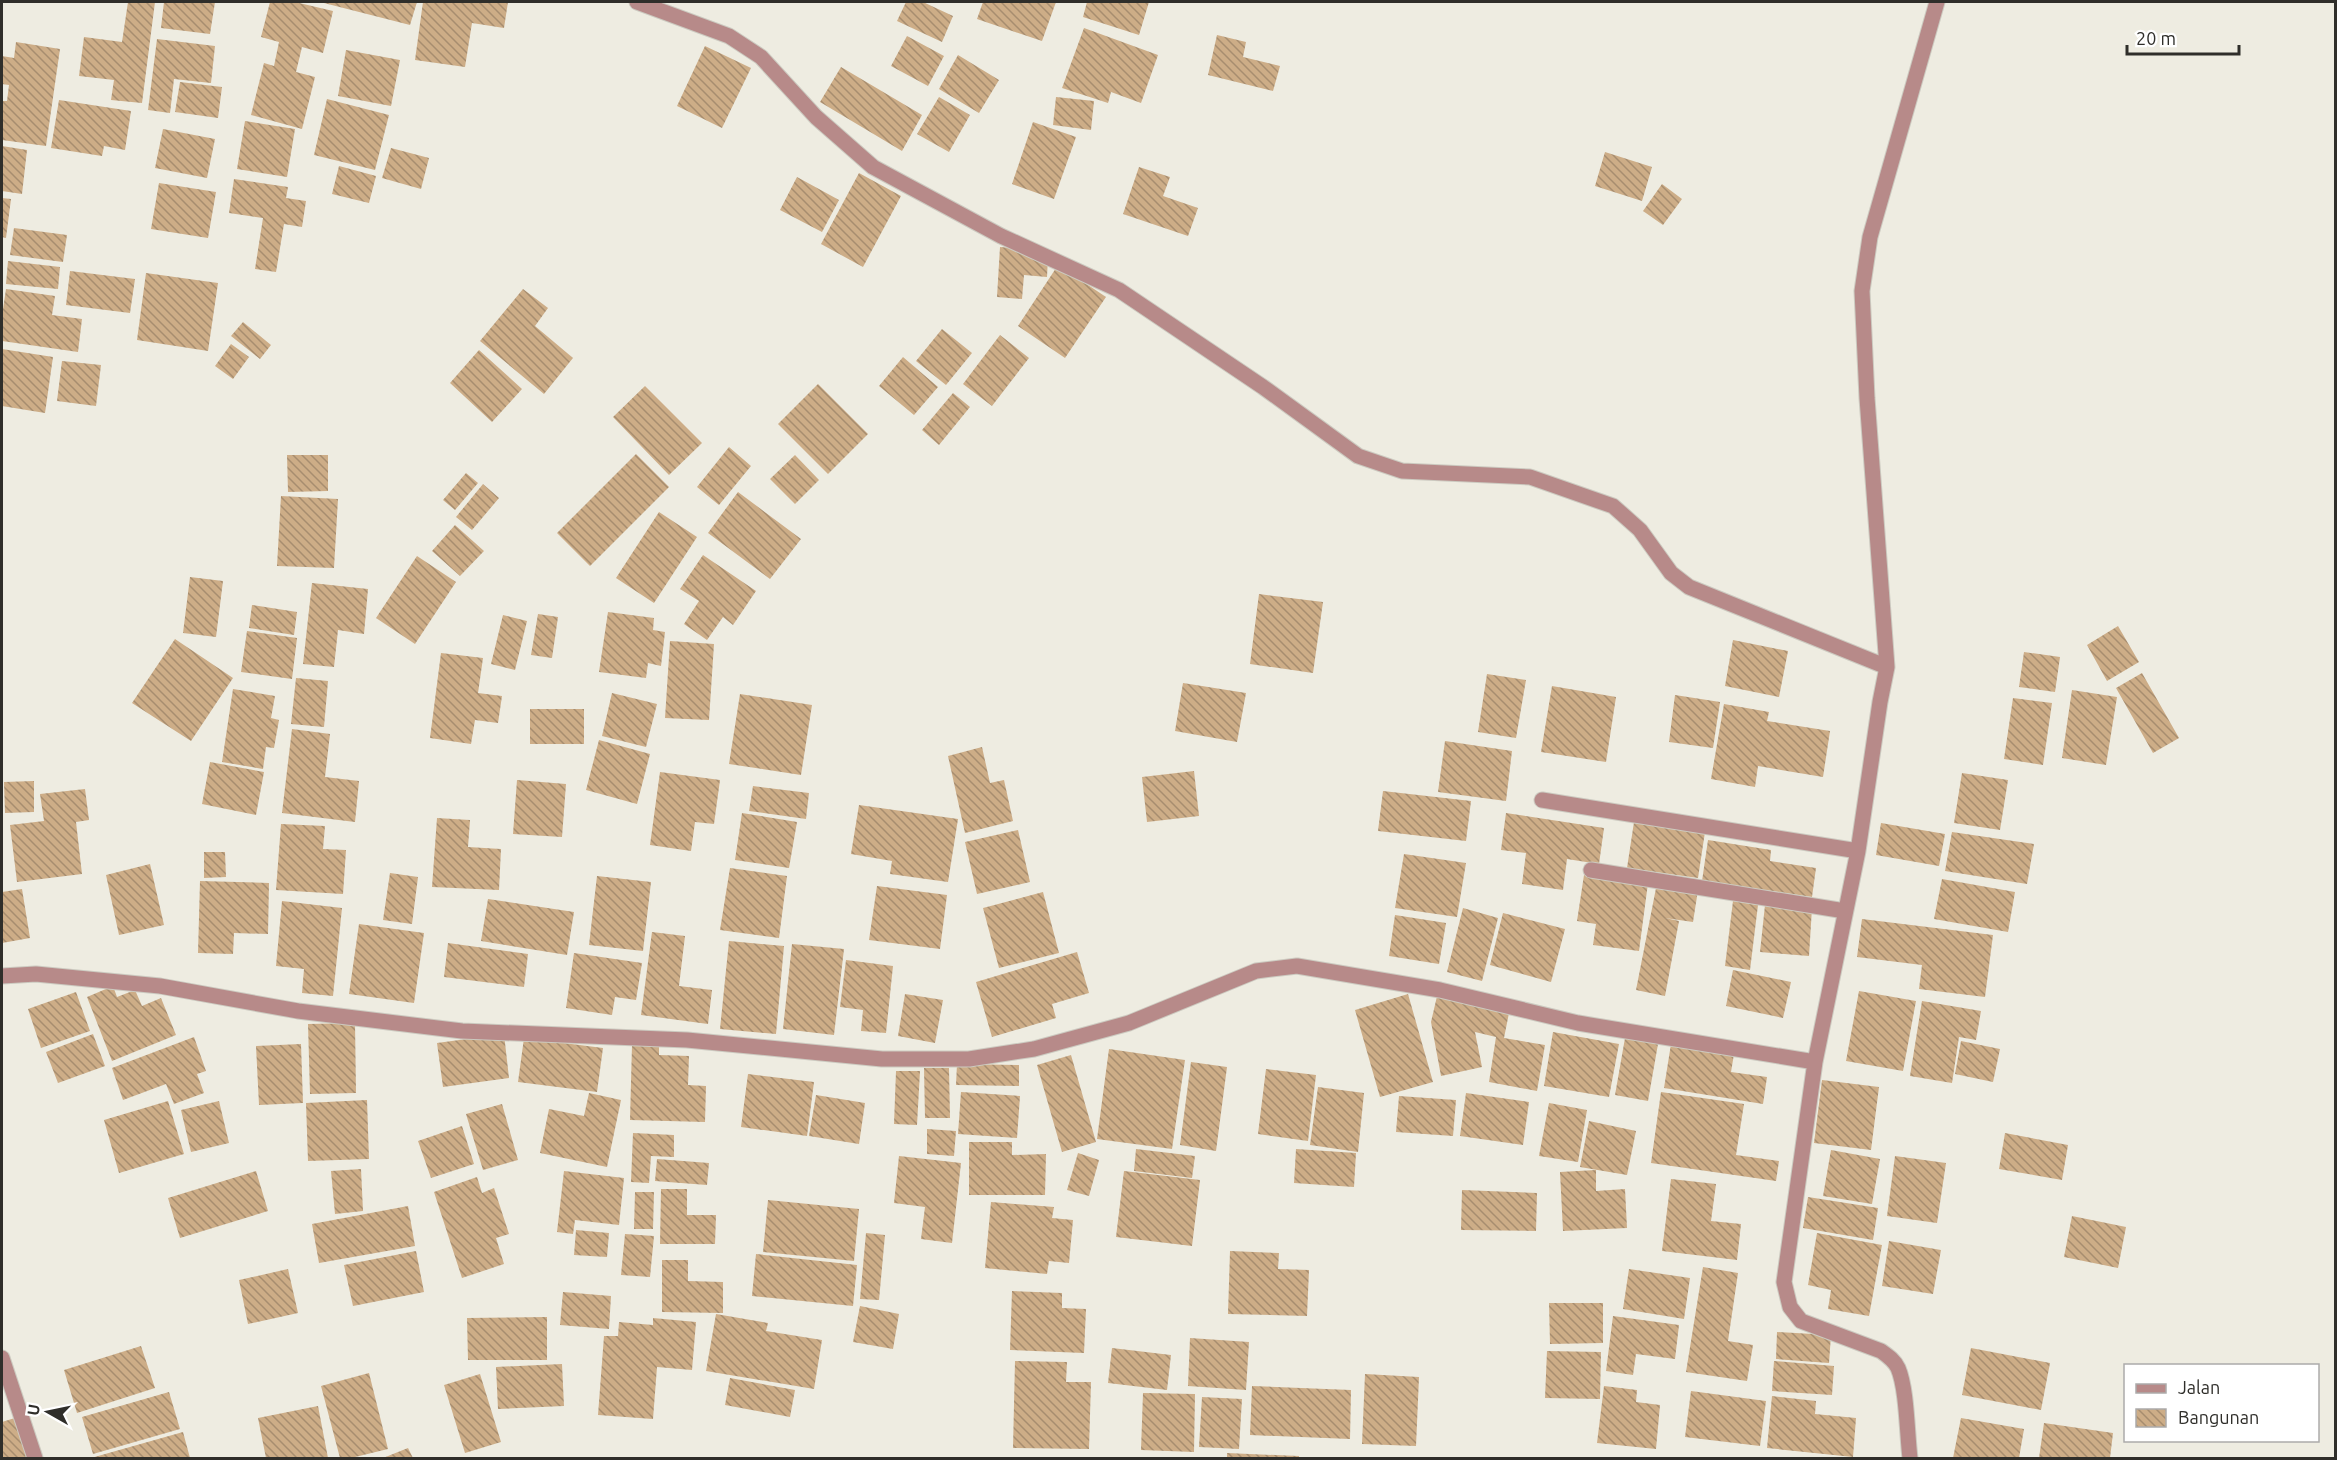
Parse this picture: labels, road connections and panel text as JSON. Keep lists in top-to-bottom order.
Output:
{
  "legend": ["Jalan", "Bangunan"],
  "scale_bar": "20 m",
  "north": "left"
}
